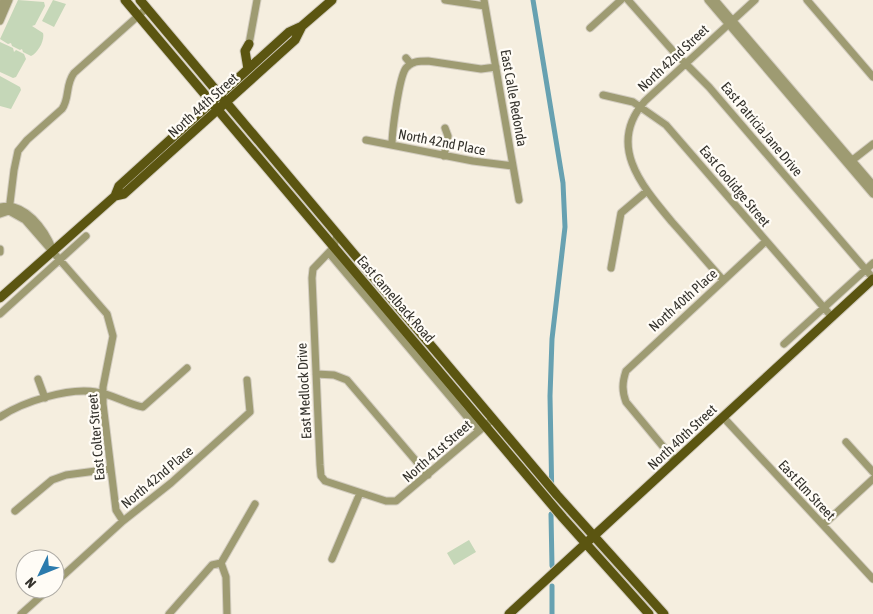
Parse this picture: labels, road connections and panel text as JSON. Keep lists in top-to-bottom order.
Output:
{
  "streets": {
    "main road": ["North 44th Street", "East Camelback Road", "North 40th Street"],
    "street": [
      "North 42nd Street",
      "East Calle Redonda",
      "East Patricia Jane Drive",
      "North 42nd Place",
      "East Coolidge Street",
      "North 40th Place",
      "East Medlock Drive",
      "East Colter Street",
      "North 41st Street",
      "East Elm Street"
    ]
  },
  "crossings": [
    ["North 42nd Street", "East Patricia Jane Drive"],
    ["North 42nd Street", "East Coolidge Street"],
    ["East Calle Redonda", "North 42nd Place"],
    ["North 44th Street", "East Camelback Road"],
    ["North 44th Street", "East Colter Street"],
    ["East Patricia Jane Drive", "North 40th Street"],
    ["North 42nd Place", "East Colter Street"],
    ["East Coolidge Street", "North 40th Place"],
    ["East Coolidge Street", "North 40th Street"],
    ["East Camelback Road", "East Medlock Drive"],
    ["East Camelback Road", "North 40th Street"],
    ["East Camelback Road", "North 41st Street"],
    ["North 40th Place", "North 40th Street"],
    ["East Medlock Drive", "North 41st Street"],
    ["North 40th Street", "East Elm Street"]
  ],
  "north": "bottom left"
}
